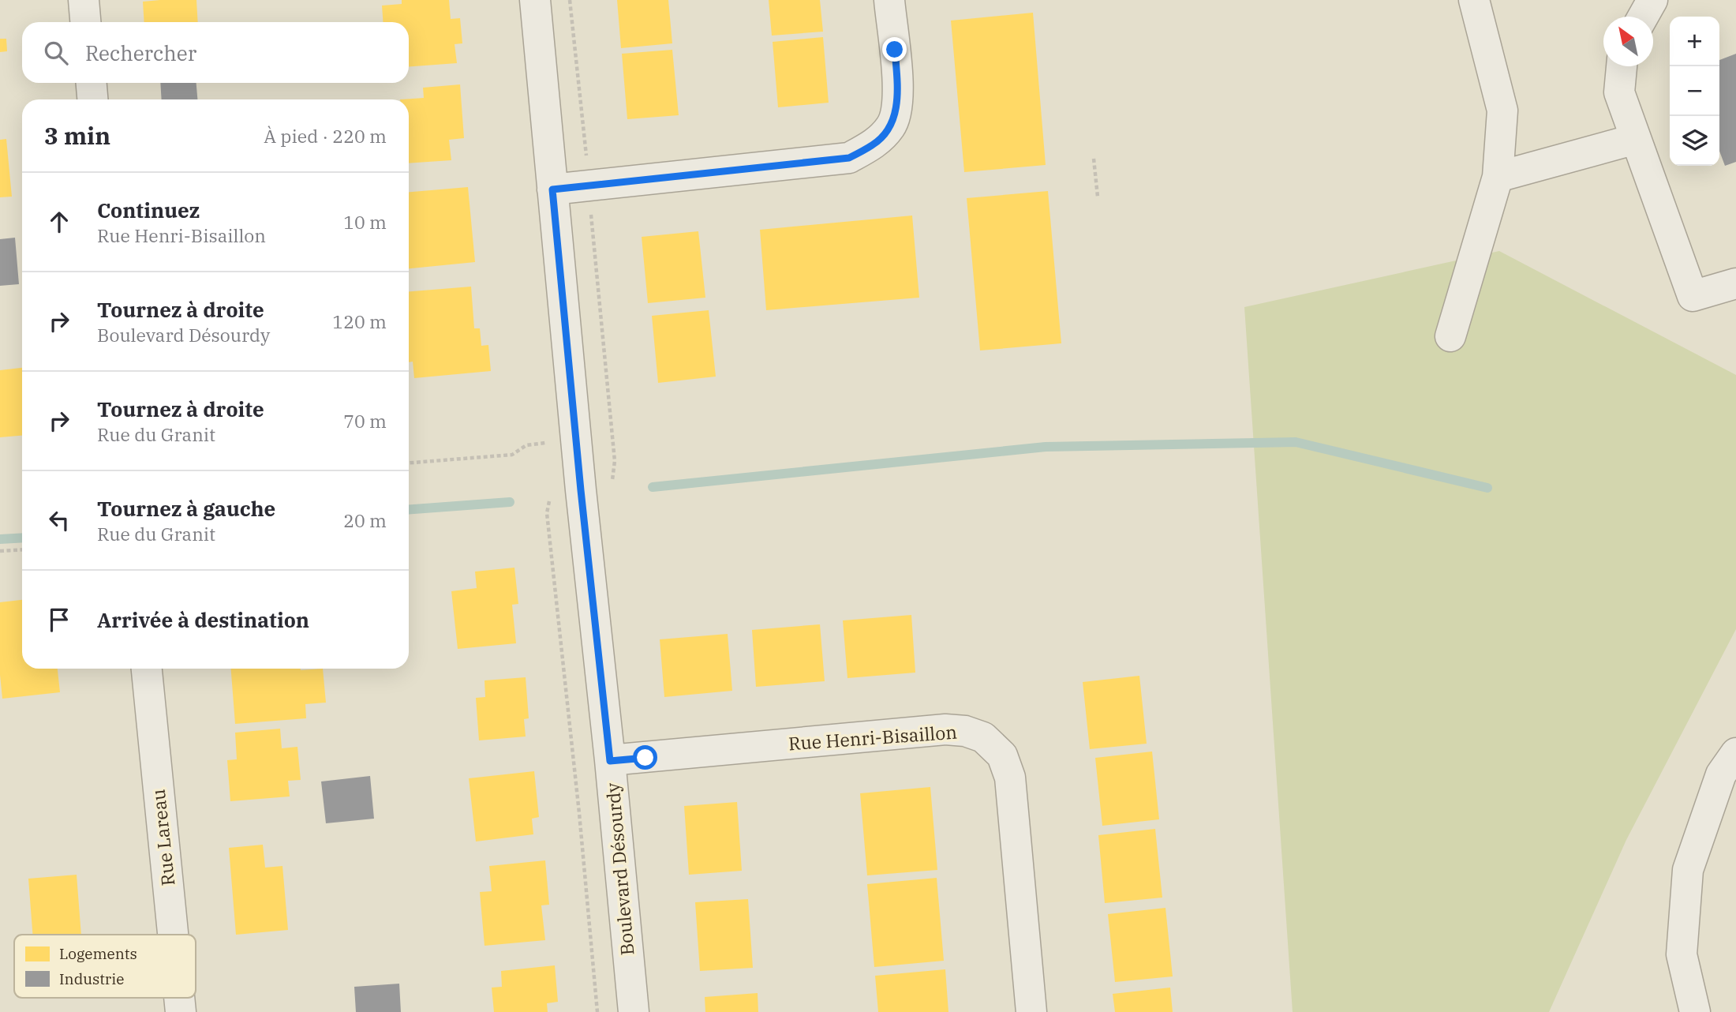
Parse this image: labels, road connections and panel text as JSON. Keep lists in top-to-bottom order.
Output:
{
  "streets": {
    "street": ["Rue Henri-Bisaillon", "Rue Lareau", "Boulevard Désourdy"]
  },
  "crossings": [
    ["Rue Henri-Bisaillon", "Boulevard Désourdy"]
  ],
  "legend": ["Logements", "Industrie"],
  "north": "top left",
  "page": {
    "map_buttons": ["+", "−"],
    "search": "Rechercher",
    "heading": ["3 min", "À pied · 220 m"],
    "list": [
      ["Continuez", "Rue Henri-Bisaillon", "10 m"],
      ["Tournez à droite", "Boulevard Désourdy", "120 m"],
      ["Tournez à droite", "Rue du Granit", "70 m"],
      ["Tournez à gauche", "Rue du Granit", "20 m"],
      "Arrivée à destination"
    ]
  }
}
